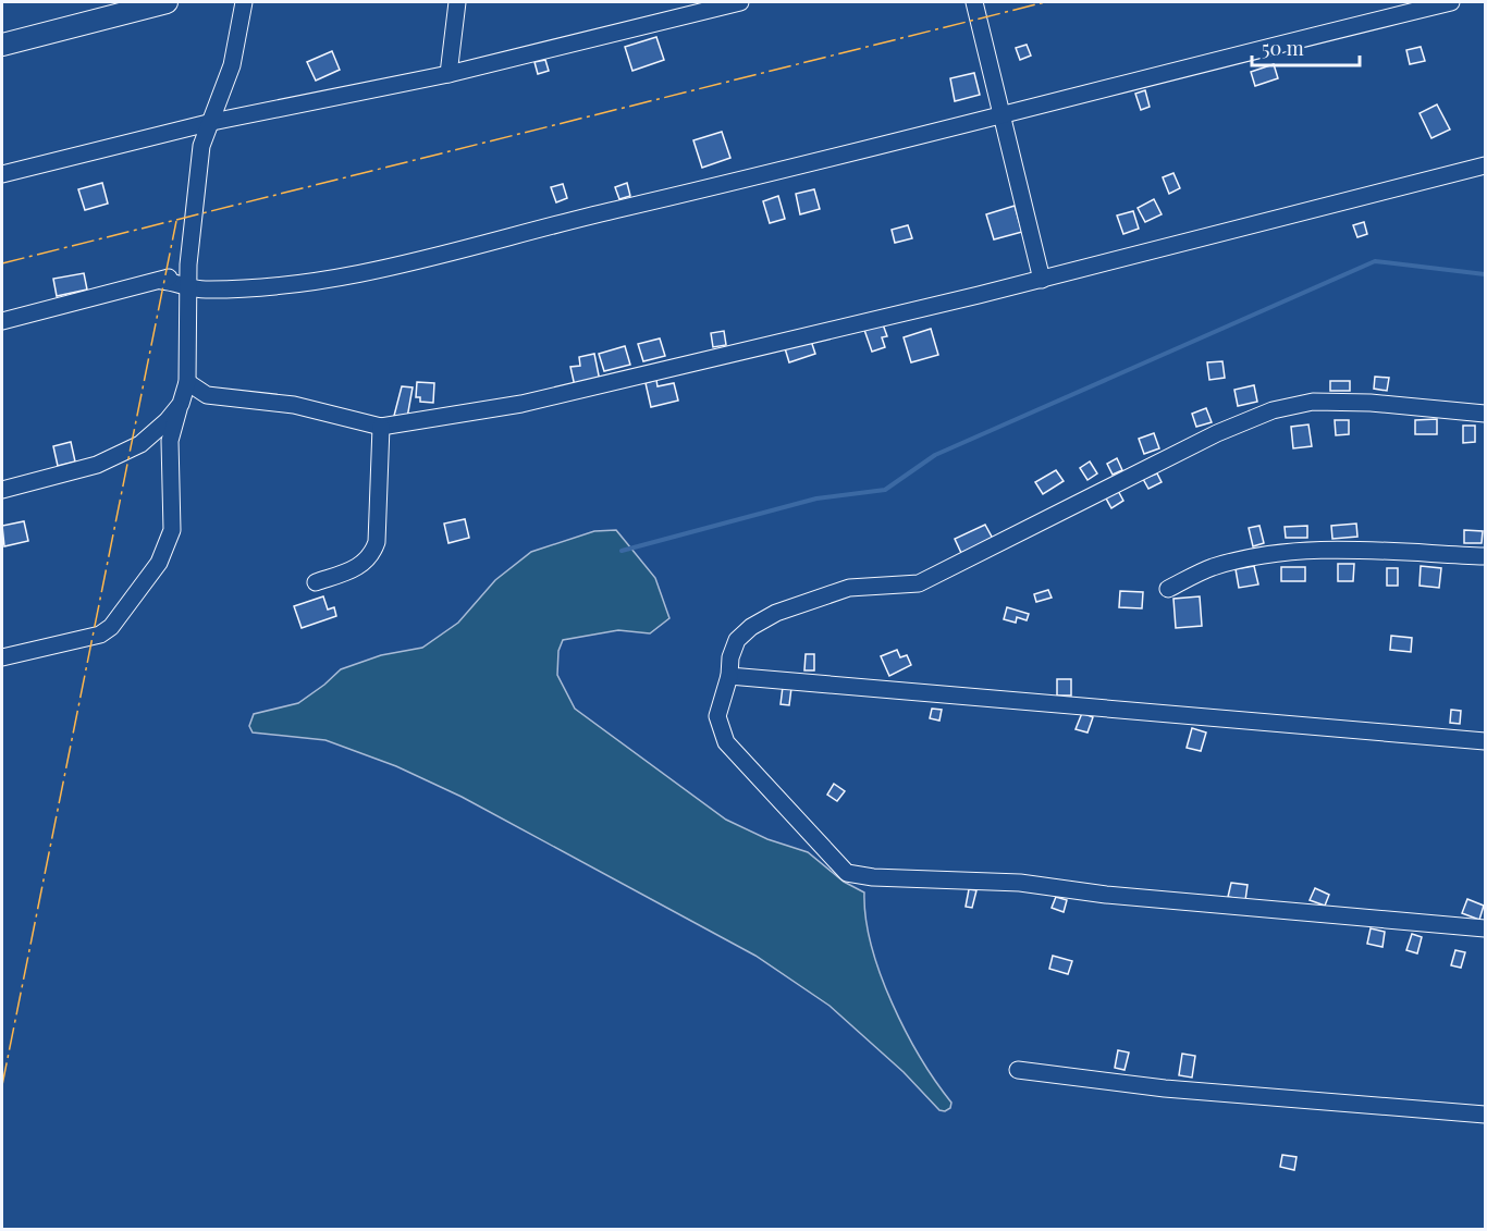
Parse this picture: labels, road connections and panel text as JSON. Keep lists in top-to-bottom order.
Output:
{
  "scale_bar": "50 m"
}
